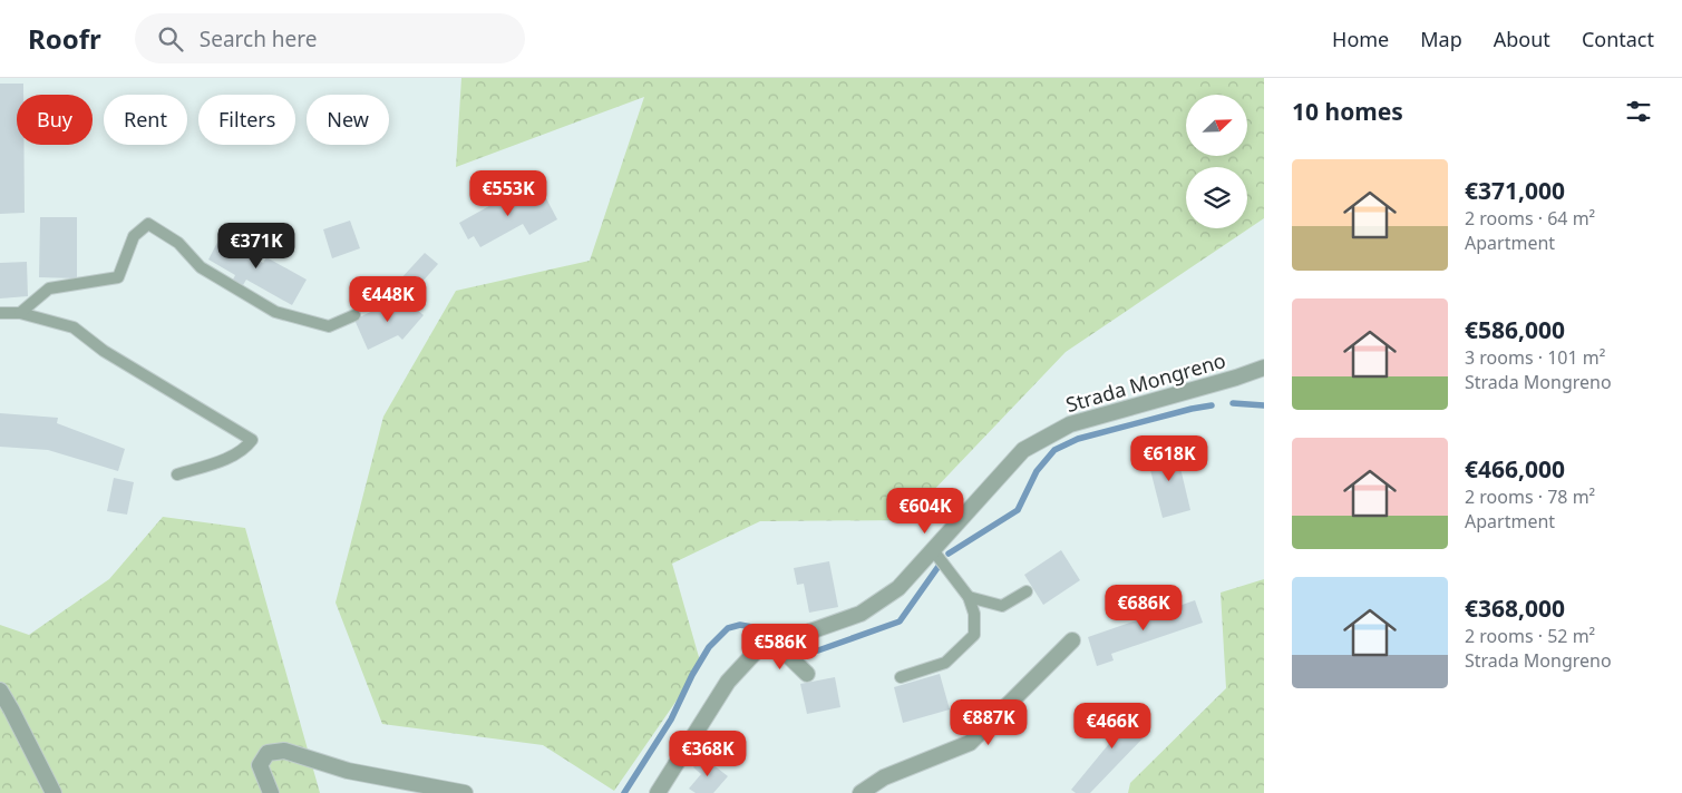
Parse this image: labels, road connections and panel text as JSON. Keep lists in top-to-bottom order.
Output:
{
  "streets": {
    "street": ["Strada Mongreno"]
  },
  "north": "top right",
  "page": {
    "header": "Roofr",
    "search": "Search here",
    "nav": [
      "Home",
      "Map",
      "About",
      "Contact"
    ],
    "heading": "10 homes",
    "chip": [
      "Buy",
      "Rent",
      "Filters",
      "New"
    ],
    "list": [
      {
        "name": "€371,000",
        "note": "2 rooms · 64 m² · Apartment"
      },
      {
        "name": "€586,000",
        "note": "3 rooms · 101 m² · Strada Mongreno"
      },
      {
        "name": "€466,000",
        "note": "2 rooms · 78 m² · Apartment"
      },
      {
        "name": "€368,000",
        "note": "2 rooms · 52 m² · Strada Mongreno"
      }
    ],
    "price": [
      "€553K",
      "€371K",
      "€448K",
      "€618K",
      "€604K",
      "€686K",
      "€586K",
      "€887K",
      "€466K",
      "€368K"
    ]
  }
}
